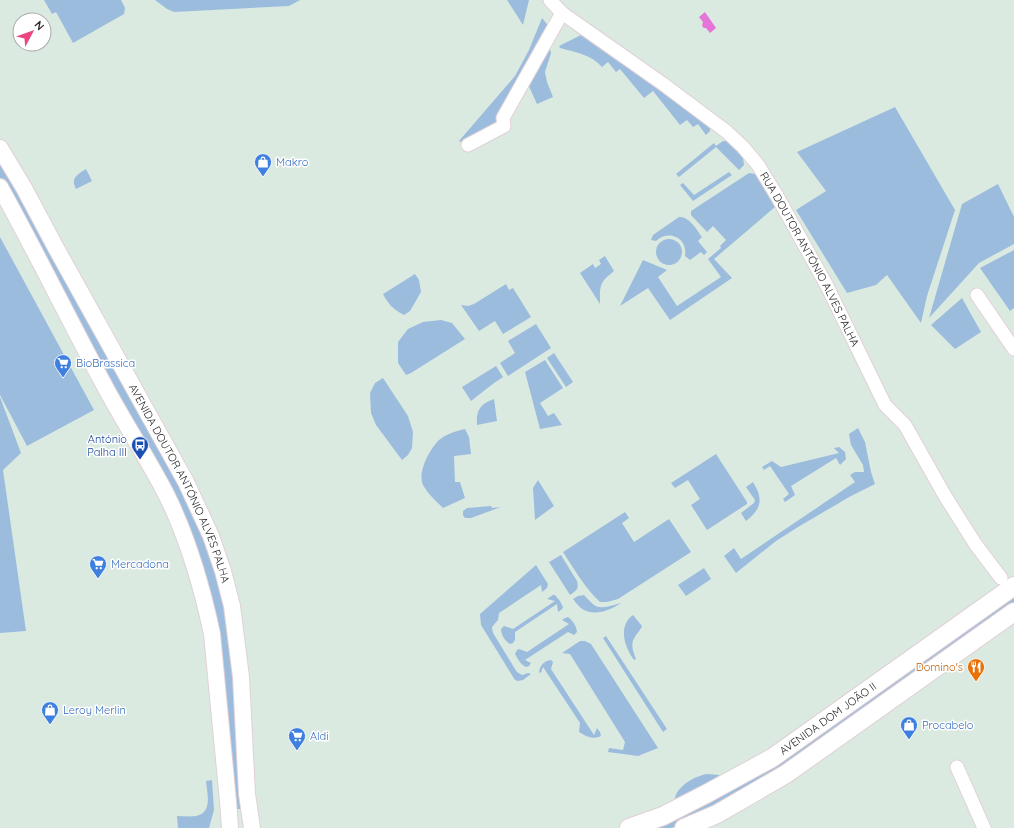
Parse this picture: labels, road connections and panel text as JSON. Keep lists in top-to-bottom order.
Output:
{
  "streets": {
    "main road": ["AVENIDA DOM JOÃO II"],
    "street": ["RUA DOUTOR ANTÓNIO ALVES PALHA", "AVENIDA DOUTOR ANTÓNIO ALVES PALHA"]
  },
  "crossings": [
    ["RUA DOUTOR ANTÓNIO ALVES PALHA", "AVENIDA DOM JOÃO II"]
  ],
  "places": {
    "shop": ["Makro", "Leroy Merlin", "Procabelo"],
    "supermarket": ["BioBrassica", "Mercadona", "Aldi"],
    "bus stop": ["António Palha III"],
    "restaurant": ["Domino's"]
  },
  "north": "top right"
}
